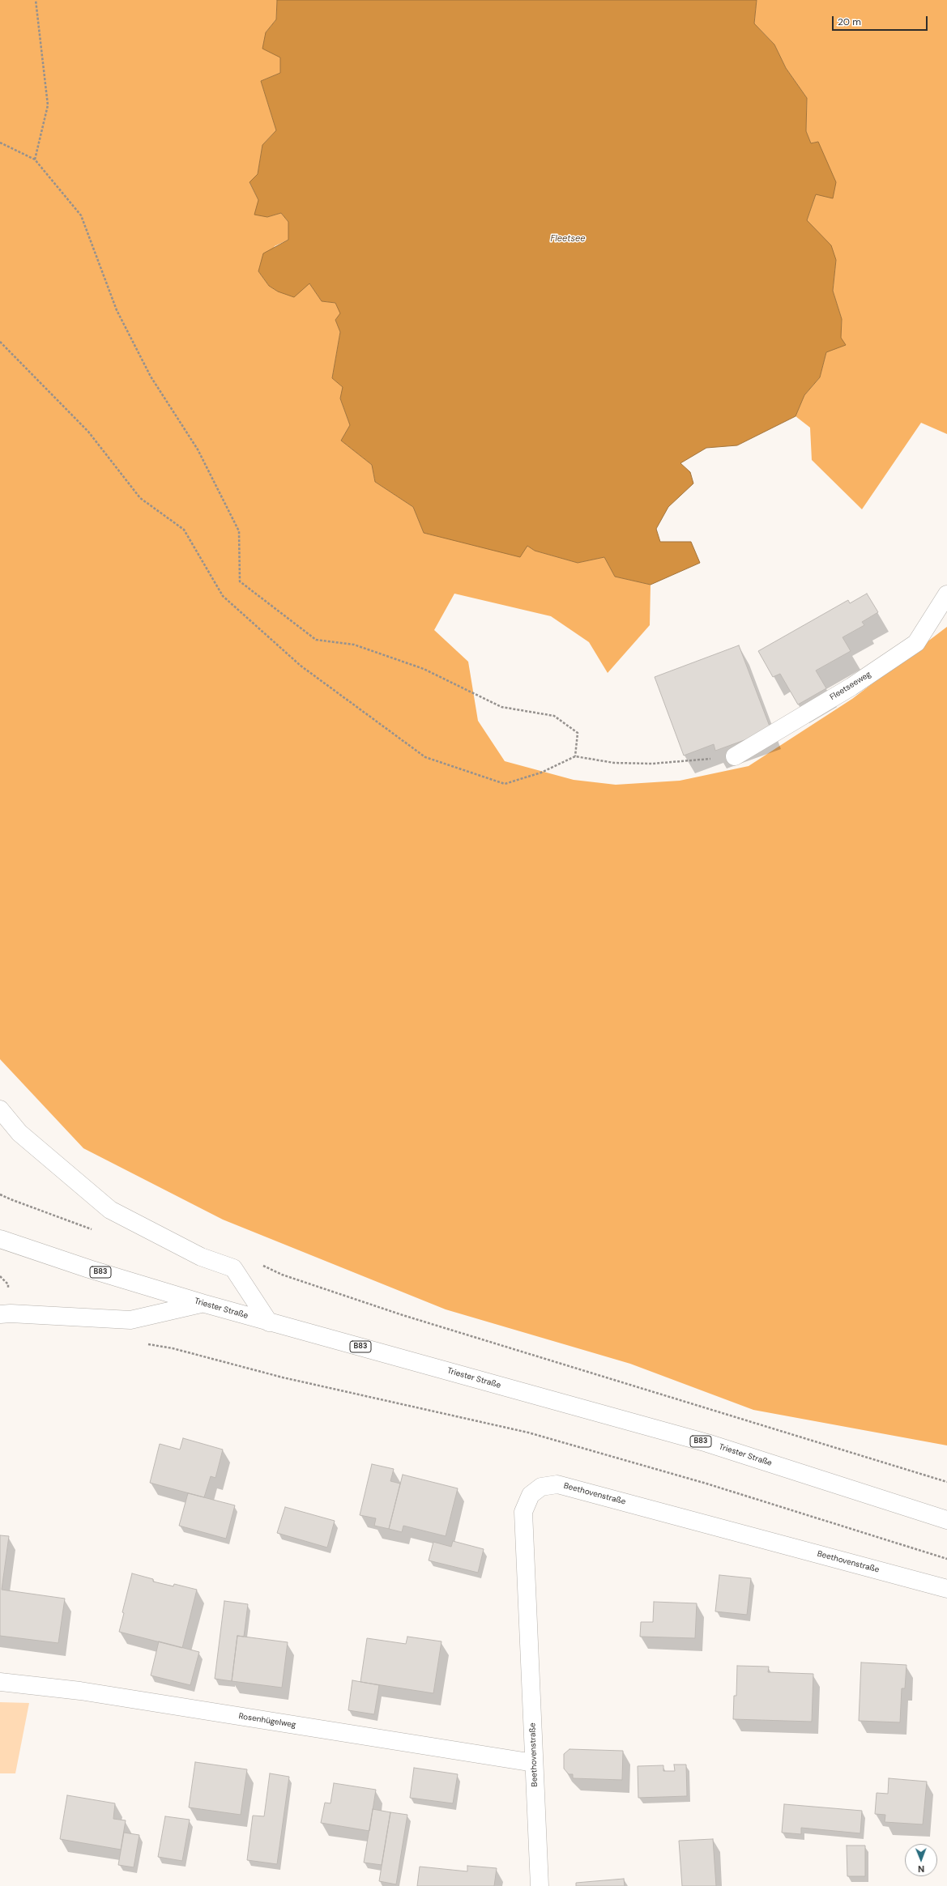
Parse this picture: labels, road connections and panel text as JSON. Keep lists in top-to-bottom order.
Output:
{
  "streets": {
    "street": [
      "Fleetseeweg",
      "B83",
      "Triester Straße",
      "Beethovenstraße",
      "Rosenhügelweg"
    ]
  },
  "crossings": [
    ["Beethovenstraße", "Rosenhügelweg"]
  ],
  "water": ["Fleetsee"],
  "scale_bar": "20 m",
  "north": "bottom"
}
